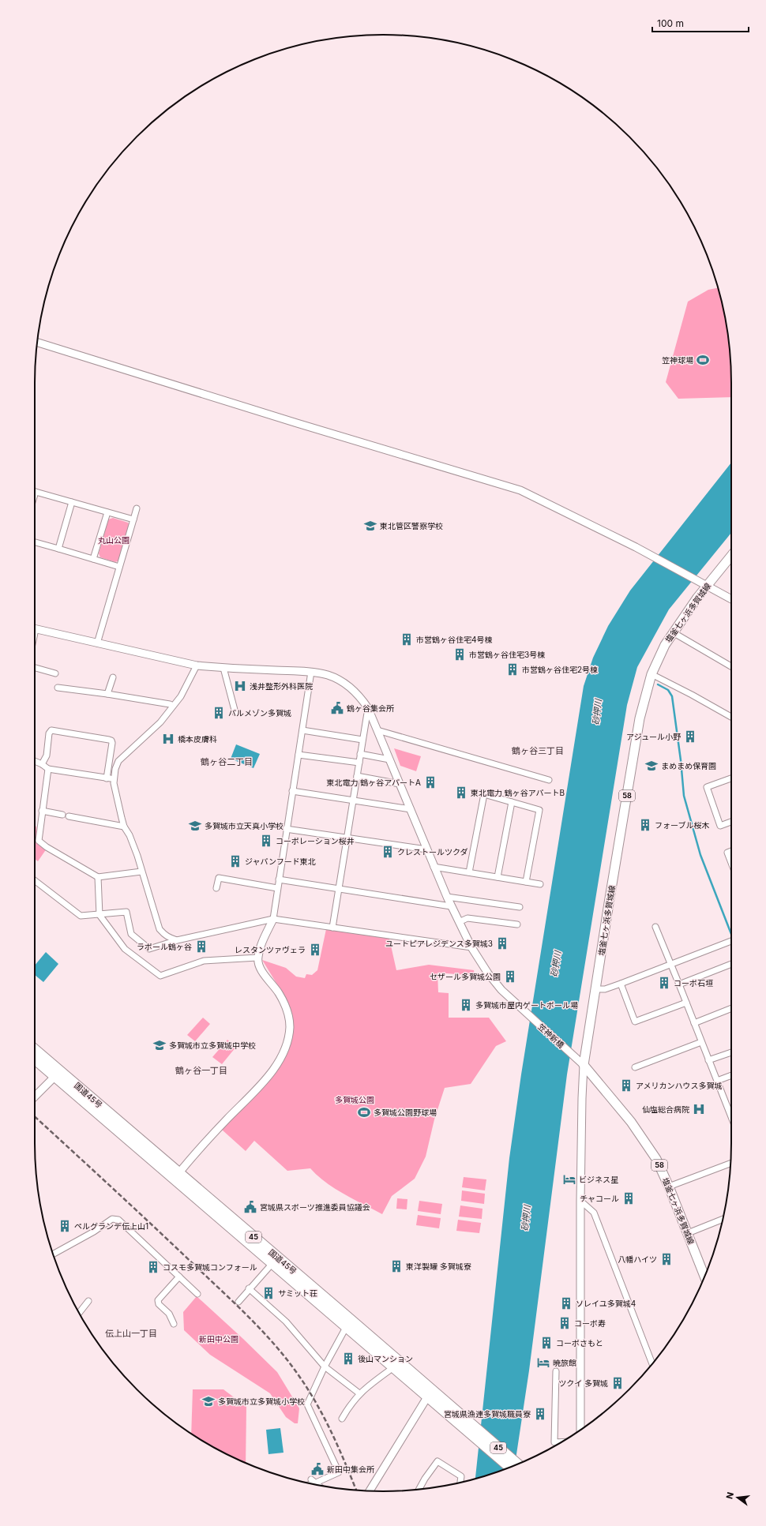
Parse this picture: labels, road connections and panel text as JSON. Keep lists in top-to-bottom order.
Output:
{
  "streets": {
    "highway": ["国道45号", "45"],
    "main road": ["塩釜七ヶ浜多賀城線", "58"],
    "street": ["笠神新橋"]
  },
  "crossings": [
    ["塩釜七ヶ浜多賀城線", "笠神新橋"]
  ],
  "districts": [
    "鶴ヶ谷三丁目",
    "鶴ヶ谷二丁目",
    "鶴ヶ谷一丁目",
    "伝上山一丁目"
  ],
  "water": ["砂押川"],
  "parks": ["丸山公園", "多賀城公園", "新田中公園"],
  "places": {
    "sports": ["笠神球場", "多賀城公園野球場"],
    "school or university": [
      "東北管区警察学校",
      "まめまめ保育園",
      "多賀城市立天真小学校",
      "多賀城市立多賀城中学校",
      "多賀城市立多賀城小学校"
    ],
    "building": [
      "市営鶴ヶ谷住宅4号棟",
      "市営鶴ヶ谷住宅3号棟",
      "市営鶴ヶ谷住宅2号棟",
      "パルメゾン多賀城",
      "アジュール小野",
      "東北電力 鶴ヶ谷アパートA",
      "東北電力 鶴ヶ谷アパートB",
      "フォーブル桜木",
      "コーポレーション桜井",
      "クレストールツクダ",
      "ジャパンフード東北",
      "ユートピアレジデンス多賀城3",
      "ラポール鶴ヶ谷",
      "レスタンツァヴェラ",
      "セザール多賀城公園",
      "コーポ石垣",
      "多賀城市屋内ゲートボール場",
      "アメリカンハウス多賀城",
      "チャコール",
      "ペルグランデ伝上山1",
      "八幡ハイツ",
      "東洋製罐 多賀城寮",
      "コスモ多賀城コンフォール",
      "サミット荘",
      "ソレイユ多賀城4",
      "コーポ寿",
      "コーポさもと",
      "後山マンション",
      "ツクイ 多賀城",
      "宮城県漁連多賀城職員寮"
    ],
    "hospital": ["浅井整形外科医院", "橋本皮膚科", "仙塩総合病院"],
    "public building": ["鶴ヶ谷集会所", "宮城県スポーツ推進委員協議会", "新田中集会所"],
    "hotel": ["ビジネス星", "暁旅館"]
  },
  "scale_bar": "100 m",
  "north": "left"
}
